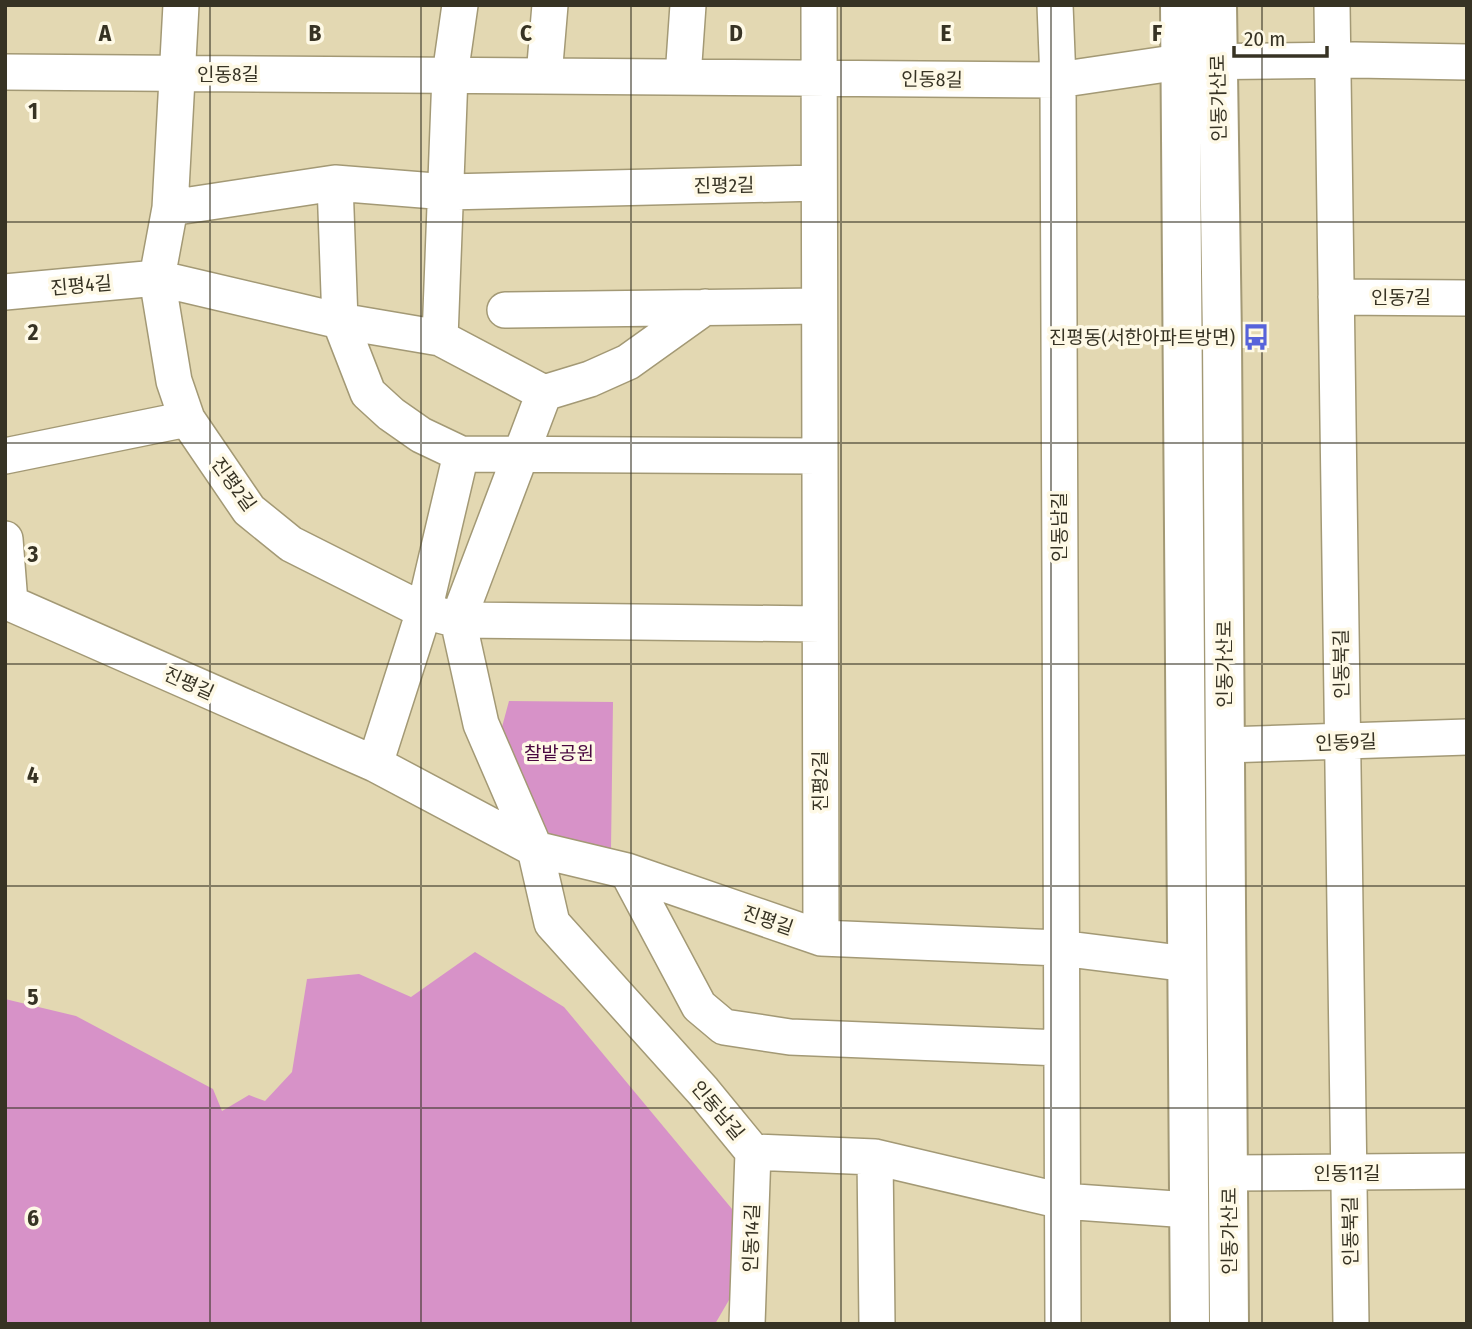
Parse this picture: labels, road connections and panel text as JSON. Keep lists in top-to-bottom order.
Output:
{
  "streets": {
    "main road": ["인동가산로"],
    "street": [
      "인동8길",
      "진평2길",
      "진평4길",
      "인동7길",
      "인동남길",
      "인동북길",
      "진평길",
      "인동9길",
      "인동11길",
      "인동14길"
    ]
  },
  "crossings": [
    ["인동8길", "인동가산로"],
    ["인동8길", "진평2길"],
    ["인동8길", "인동남길"],
    ["인동8길", "인동북길"],
    ["인동가산로", "진평길"],
    ["인동가산로", "인동9길"],
    ["인동가산로", "인동11길"],
    ["진평2길", "진평4길"],
    ["진평2길", "인동남길"],
    ["진평2길", "진평길"],
    ["인동7길", "인동북길"],
    ["인동남길", "진평길"],
    ["인동남길", "인동14길"],
    ["인동북길", "인동9길"],
    ["인동북길", "인동11길"]
  ],
  "parks": ["찰밭공원"],
  "places": {
    "bus stop": ["진평동(서한아파트방면)"]
  },
  "scale_bar": "20 m",
  "grid": {
    "columns": [
      "A",
      "B",
      "C",
      "D",
      "E",
      "F"
    ],
    "rows": [
      "1",
      "2",
      "3",
      "4",
      "5",
      "6"
    ]
  }
}
